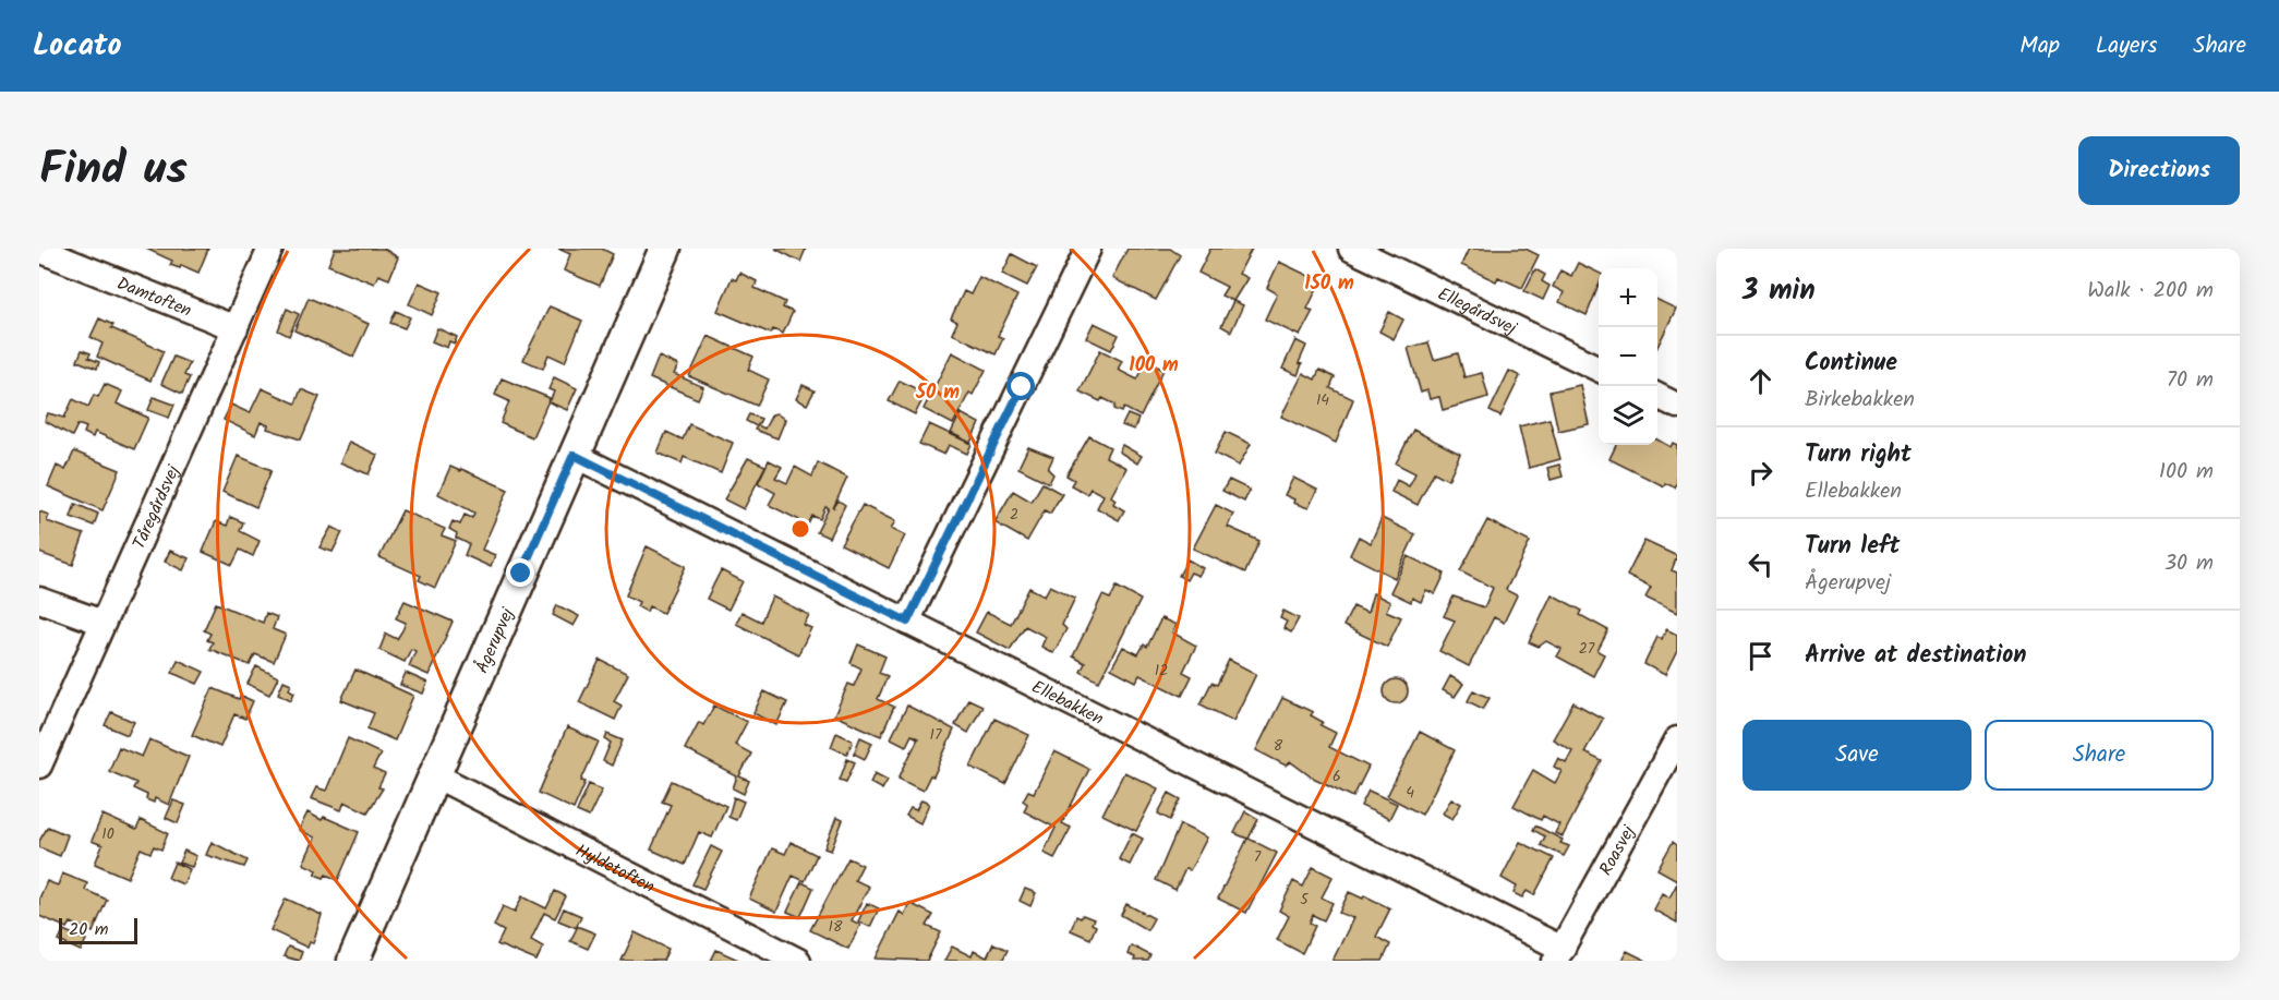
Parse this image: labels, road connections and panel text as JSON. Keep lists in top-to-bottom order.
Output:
{
  "streets": {
    "street": [
      "Damtoften",
      "Ellegårdsvej",
      "Tåregårdsvej",
      "Ågerupvej",
      "Ellebakken",
      "Roasvej",
      "Hyldetoften"
    ]
  },
  "crossings": [
    ["Damtoften", "Tåregårdsvej"],
    ["Ågerupvej", "Ellebakken"],
    ["Ågerupvej", "Hyldetoften"],
    ["Ellebakken", "Roasvej"]
  ],
  "house_numbers": [
    "14",
    "2",
    "27",
    "12",
    "17",
    "8",
    "6",
    "4",
    "10",
    "7",
    "5",
    "18"
  ],
  "scale_bar": "20 m",
  "page": {
    "header": "Locato",
    "nav": ["Map", "Layers", "Share"],
    "title": "Find us",
    "buttons": [
      "Directions",
      ["Save", "Share"]
    ],
    "heading": ["3 min", "Walk · 200 m"],
    "map_buttons": ["+", "−"],
    "list": [
      ["Continue", "Birkebakken", "70 m"],
      ["Turn right", "Ellebakken", "100 m"],
      ["Turn left", "Ågerupvej", "30 m"],
      "Arrive at destination"
    ],
    "scale": "20 m"
  },
  "rings": ["150 m", "100 m", "50 m"]
}
